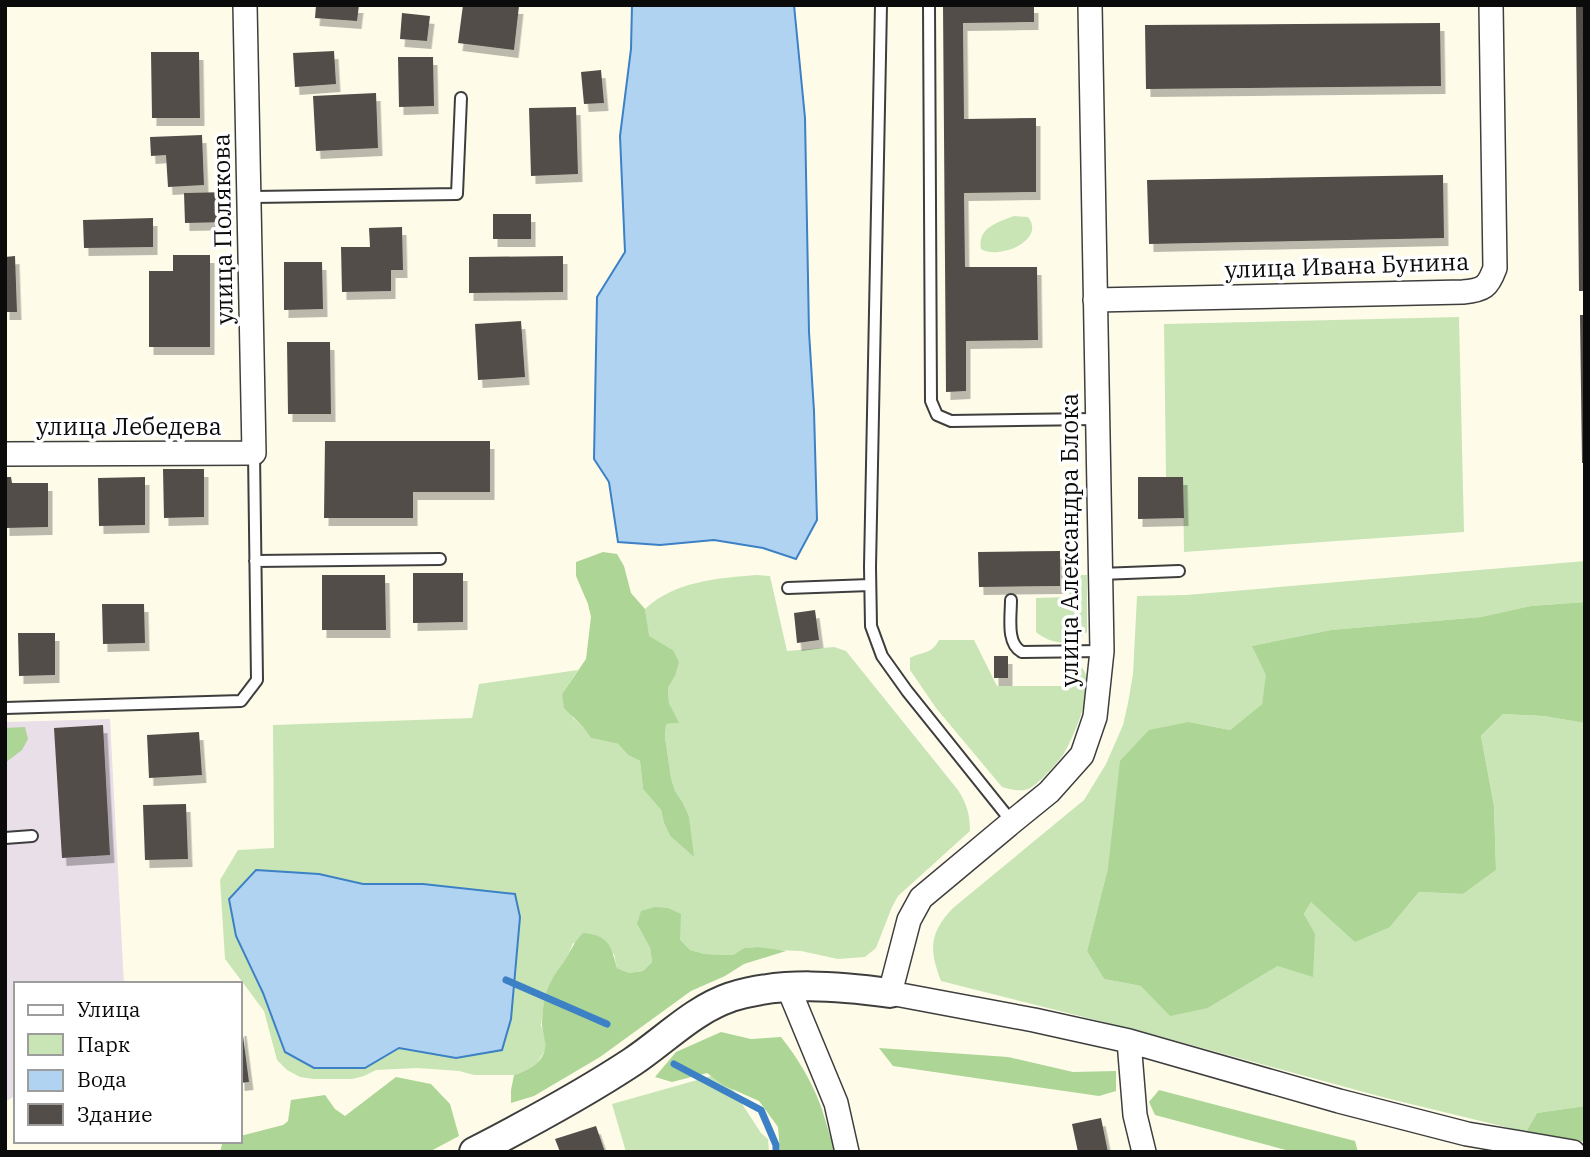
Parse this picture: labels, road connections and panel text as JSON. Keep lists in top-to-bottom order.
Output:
{
  "streets": {
    "street": [
      "улица Полякова",
      "улица Ивана Бунина",
      "улица Лебедева",
      "улица Александра Блока"
    ]
  },
  "crossings": [
    ["улица Полякова", "улица Лебедева"],
    ["улица Ивана Бунина", "улица Александра Блока"]
  ],
  "legend": [
    "Улица",
    "Парк",
    "Вода",
    "Здание"
  ]
}
